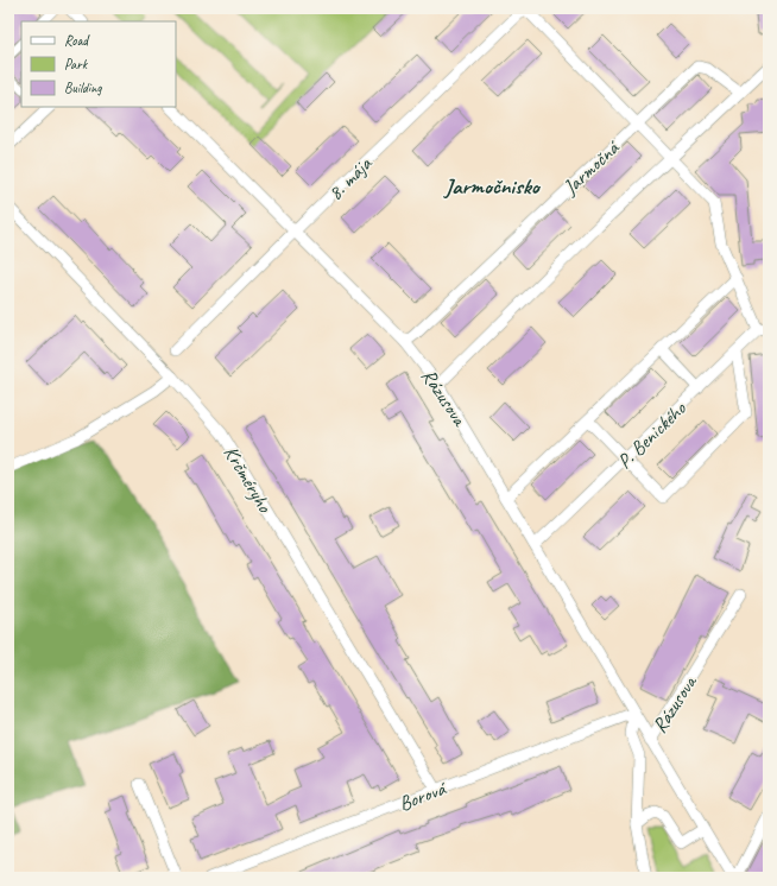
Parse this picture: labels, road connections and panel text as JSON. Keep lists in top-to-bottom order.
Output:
{
  "streets": {
    "street": [
      "Jarmočná",
      "8. mája",
      "Rázusova",
      "P. Benického",
      "Krčméryho",
      "Borová"
    ]
  },
  "crossings": [
    ["Jarmočná", "8. mája"],
    ["Jarmočná", "Rázusova"],
    ["8. mája", "Rázusova"],
    ["Rázusova", "P. Benického"],
    ["Rázusova", "Borová"],
    ["Krčméryho", "Borová"]
  ],
  "districts": ["Jarmočnisko"],
  "legend": ["Road", "Park", "Building"]
}
